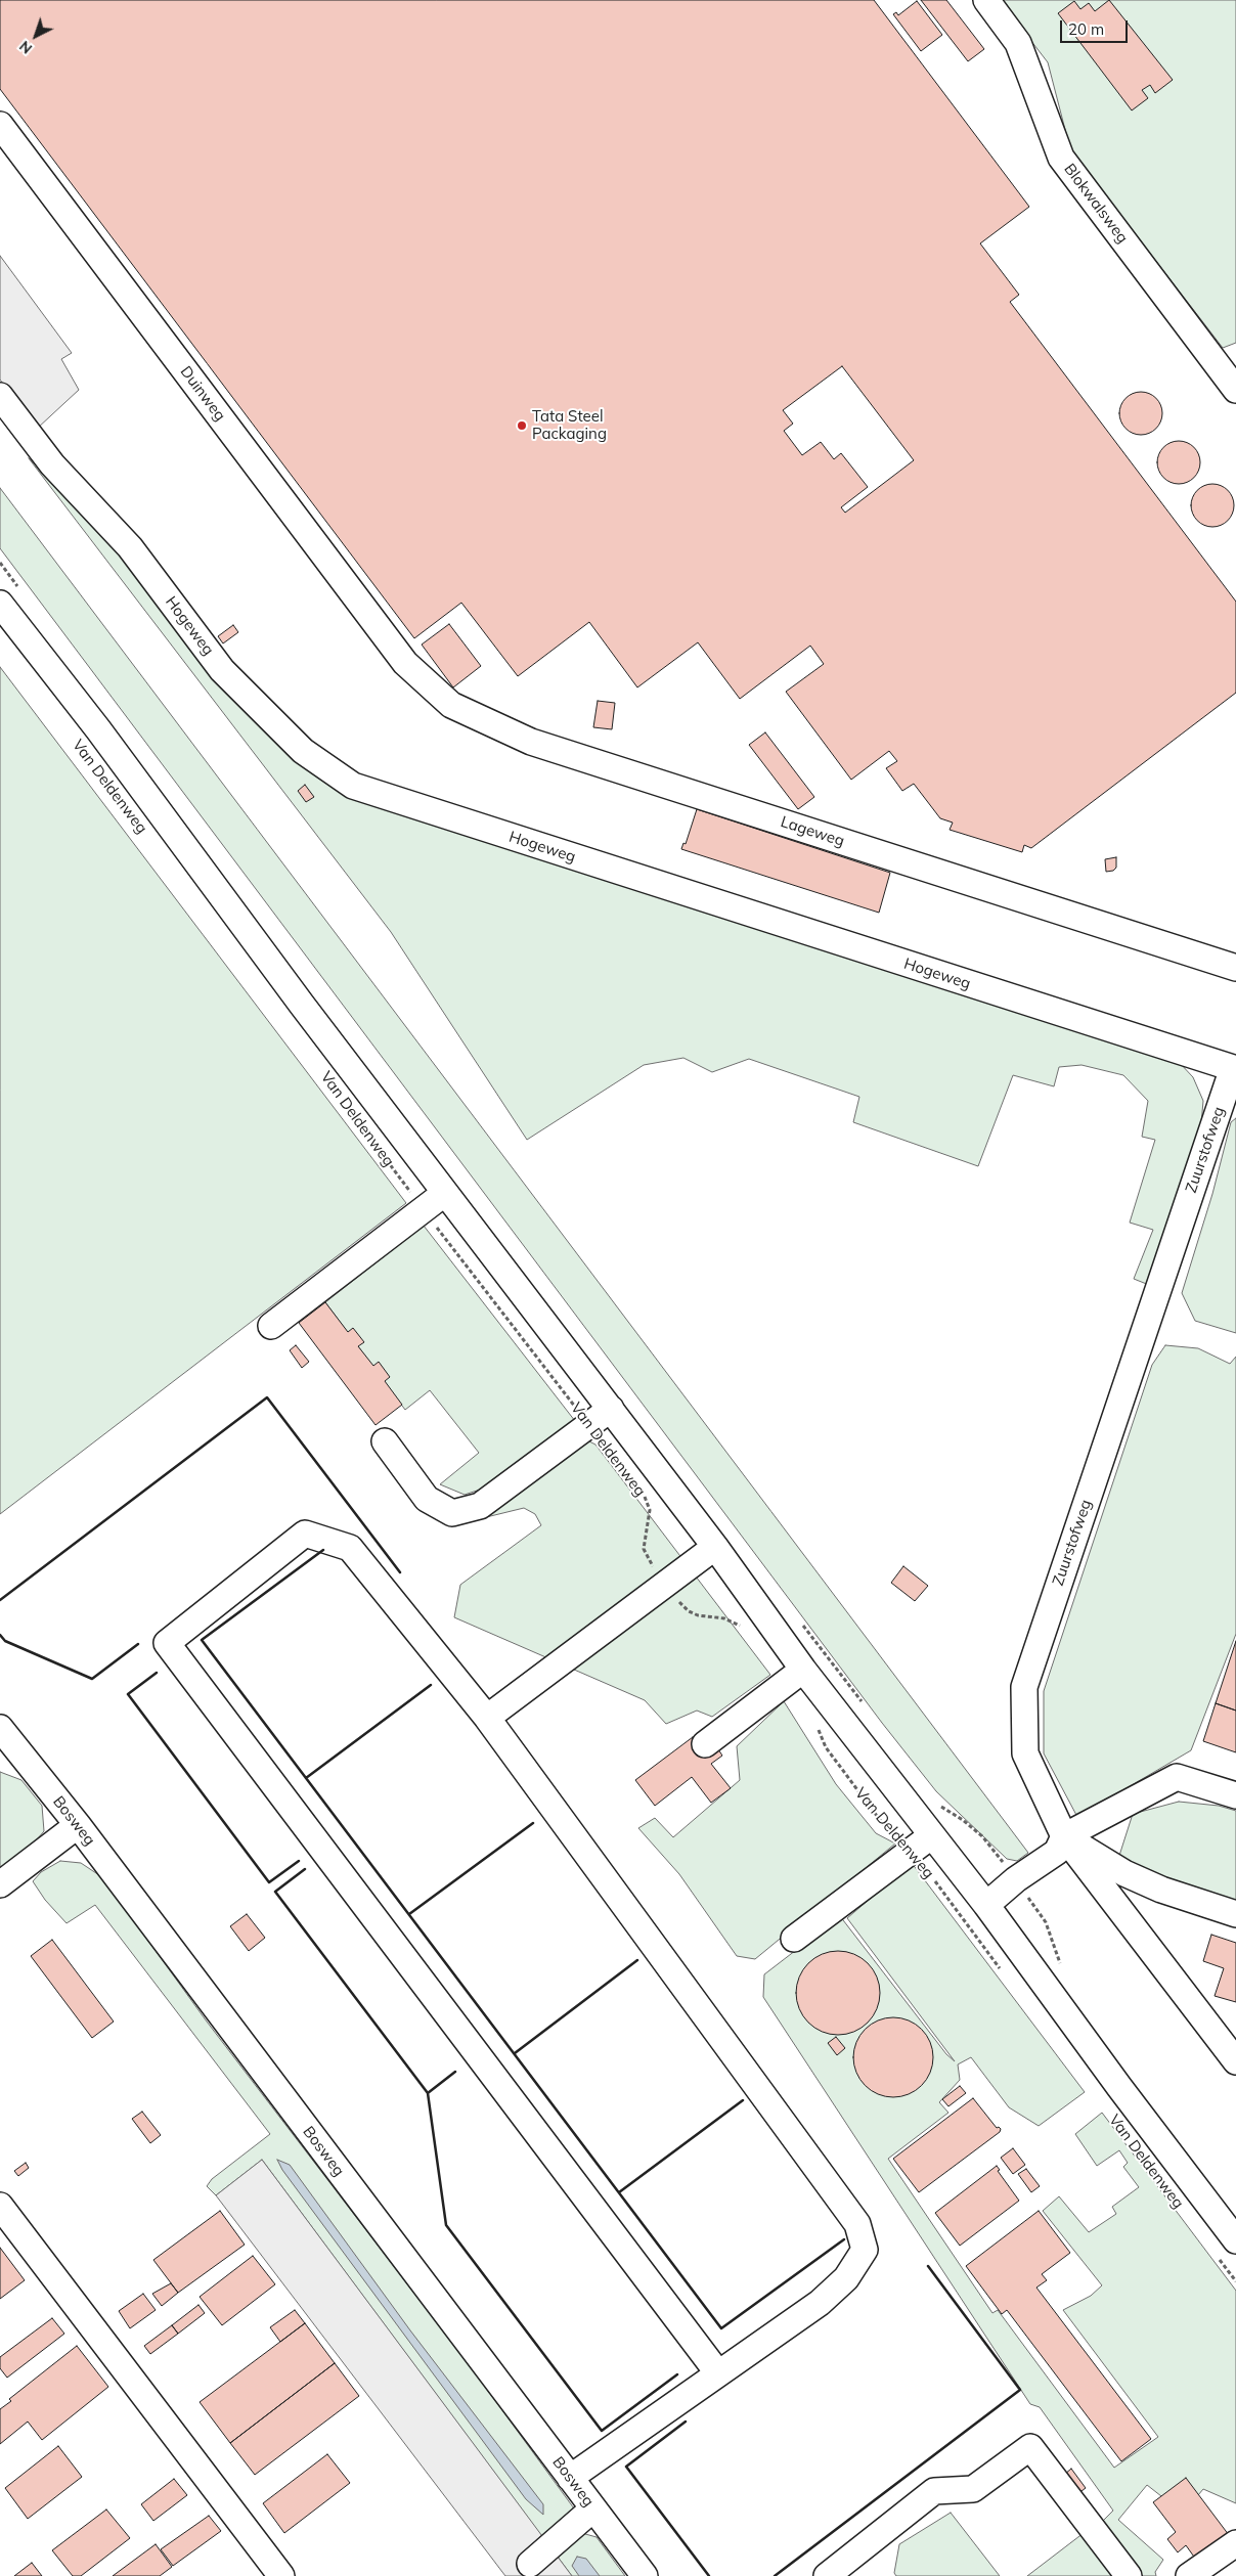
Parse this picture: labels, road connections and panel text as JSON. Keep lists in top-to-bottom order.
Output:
{
  "streets": {
    "lane": [
      "Blokwalsweg",
      "Duinweg",
      "Hogeweg",
      "Van Deldenweg",
      "Lageweg",
      "Zuurstofweg",
      "Bosweg"
    ]
  },
  "crossings": [
    ["Duinweg", "Lageweg"],
    ["Hogeweg", "Zuurstofweg"]
  ],
  "places": ["Tata Steel Packaging"],
  "scale_bar": "20 m",
  "north": "bottom left"
}
